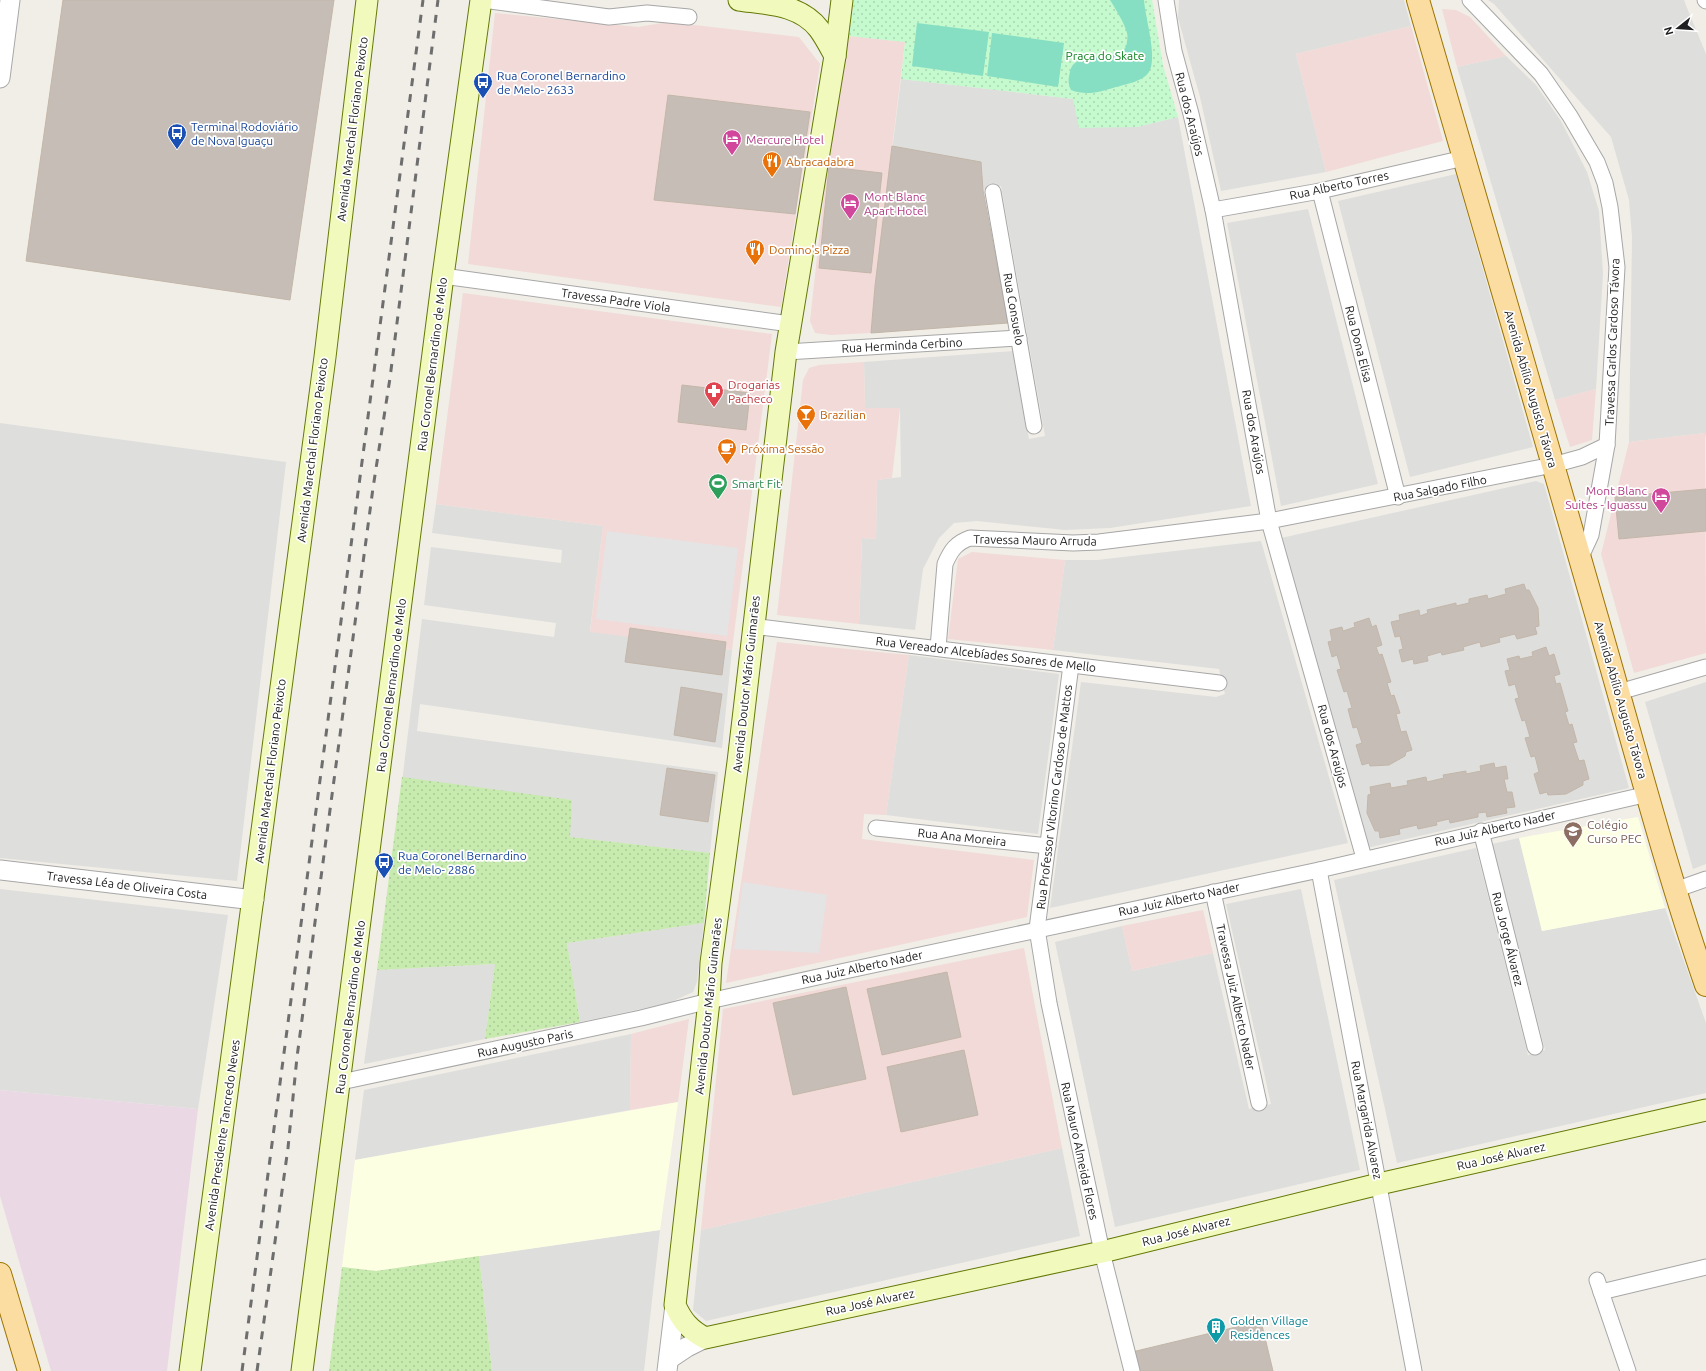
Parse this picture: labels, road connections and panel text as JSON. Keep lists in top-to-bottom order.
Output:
{
  "streets": {
    "main road": [
      "Avenida Marechal Floriano Peixoto",
      "Rua Coronel Bernardino de Melo",
      "Avenida Abílio Augusto Távora",
      "Avenida Doutor Mário Guimarães",
      "Avenida Presidente Tancredo Neves",
      "Rua José Alvarez"
    ],
    "street": [
      "Rua dos Araújos",
      "Rua Alberto Torres",
      "Travessa Padre Viola",
      "Rua Consuelo",
      "Travessa Carlos Cardoso Távora",
      "Rua Dona Elisa",
      "Rua Herminda Cerbino",
      "Rua Salgado Filho",
      "Travessa Mauro Arruda",
      "Rua Vereador Alcebíades Soares de Mello",
      "Rua Professor Vitorino Cardoso de Mattos",
      "Rua Juiz Alberto Nader",
      "Rua Ana Moreira",
      "Travessa Léa de Oliveira Costa",
      "Rua Jorge Álvarez",
      "Travessa Juiz Alberto Nader",
      "Rua Augusto Paris",
      "Rua Margarida Alvarez",
      "Rua Mauro Almeida Flores"
    ]
  },
  "crossings": [
    ["Rua dos Araújos", "Rua Alberto Torres"],
    ["Rua dos Araújos", "Rua Salgado Filho"],
    ["Rua dos Araújos", "Travessa Mauro Arruda"],
    ["Rua dos Araújos", "Rua Juiz Alberto Nader"],
    ["Avenida Marechal Floriano Peixoto", "Travessa Léa de Oliveira Costa"],
    ["Avenida Marechal Floriano Peixoto", "Avenida Presidente Tancredo Neves"],
    ["Rua Alberto Torres", "Rua Dona Elisa"],
    ["Rua Alberto Torres", "Avenida Abílio Augusto Távora"],
    ["Travessa Padre Viola", "Rua Coronel Bernardino de Melo"],
    ["Travessa Padre Viola", "Avenida Doutor Mário Guimarães"],
    ["Rua Consuelo", "Rua Herminda Cerbino"],
    ["Travessa Carlos Cardoso Távora", "Avenida Abílio Augusto Távora"],
    ["Travessa Carlos Cardoso Távora", "Rua Salgado Filho"],
    ["Rua Dona Elisa", "Rua Salgado Filho"],
    ["Rua Herminda Cerbino", "Avenida Doutor Mário Guimarães"],
    ["Rua Coronel Bernardino de Melo", "Rua Augusto Paris"],
    ["Avenida Abílio Augusto Távora", "Rua Salgado Filho"],
    ["Avenida Abílio Augusto Távora", "Rua Juiz Alberto Nader"],
    ["Rua Salgado Filho", "Travessa Mauro Arruda"],
    ["Travessa Mauro Arruda", "Rua Vereador Alcebíades Soares de Mello"],
    ["Rua Vereador Alcebíades Soares de Mello", "Avenida Doutor Mário Guimarães"],
    ["Rua Vereador Alcebíades Soares de Mello", "Rua Professor Vitorino Cardoso de Mattos"],
    ["Avenida Doutor Mário Guimarães", "Rua Juiz Alberto Nader"],
    ["Avenida Doutor Mário Guimarães", "Rua Augusto Paris"],
    ["Avenida Doutor Mário Guimarães", "Rua José Alvarez"],
    ["Rua Professor Vitorino Cardoso de Mattos", "Rua Juiz Alberto Nader"],
    ["Rua Professor Vitorino Cardoso de Mattos", "Rua Ana Moreira"],
    ["Rua Professor Vitorino Cardoso de Mattos", "Rua Mauro Almeida Flores"],
    ["Rua Juiz Alberto Nader", "Rua Jorge Álvarez"],
    ["Rua Juiz Alberto Nader", "Travessa Juiz Alberto Nader"],
    ["Rua Juiz Alberto Nader", "Rua Augusto Paris"],
    ["Rua Juiz Alberto Nader", "Rua Margarida Alvarez"],
    ["Rua Juiz Alberto Nader", "Rua Mauro Almeida Flores"],
    ["Travessa Léa de Oliveira Costa", "Avenida Presidente Tancredo Neves"],
    ["Rua Margarida Alvarez", "Rua José Alvarez"],
    ["Rua Mauro Almeida Flores", "Rua José Alvarez"]
  ],
  "parks": ["Praça do Skate"],
  "places": {
    "bus stop": ["Rua Coronel Bernardino de Melo- 2633", "Terminal Rodoviário de Nova Iguaçu", "Rua Coronel Bernardino de Melo- 2886"],
    "hotel": ["Mercure Hotel", "Mont Blanc Apart Hotel", "Mont Blanc Suites - Iguassu"],
    "restaurant": ["Abracadabra", "Domino's Pizza"],
    "pharmacy": ["Drogarias Pacheco"],
    "bar": ["Brazilian"],
    "cafe": ["Próxima Sessão"],
    "sports": ["Smart Fit"],
    "school or university": ["Colégio Curso PEC"],
    "building": ["Golden Village Residences"]
  },
  "north": "left"
}
